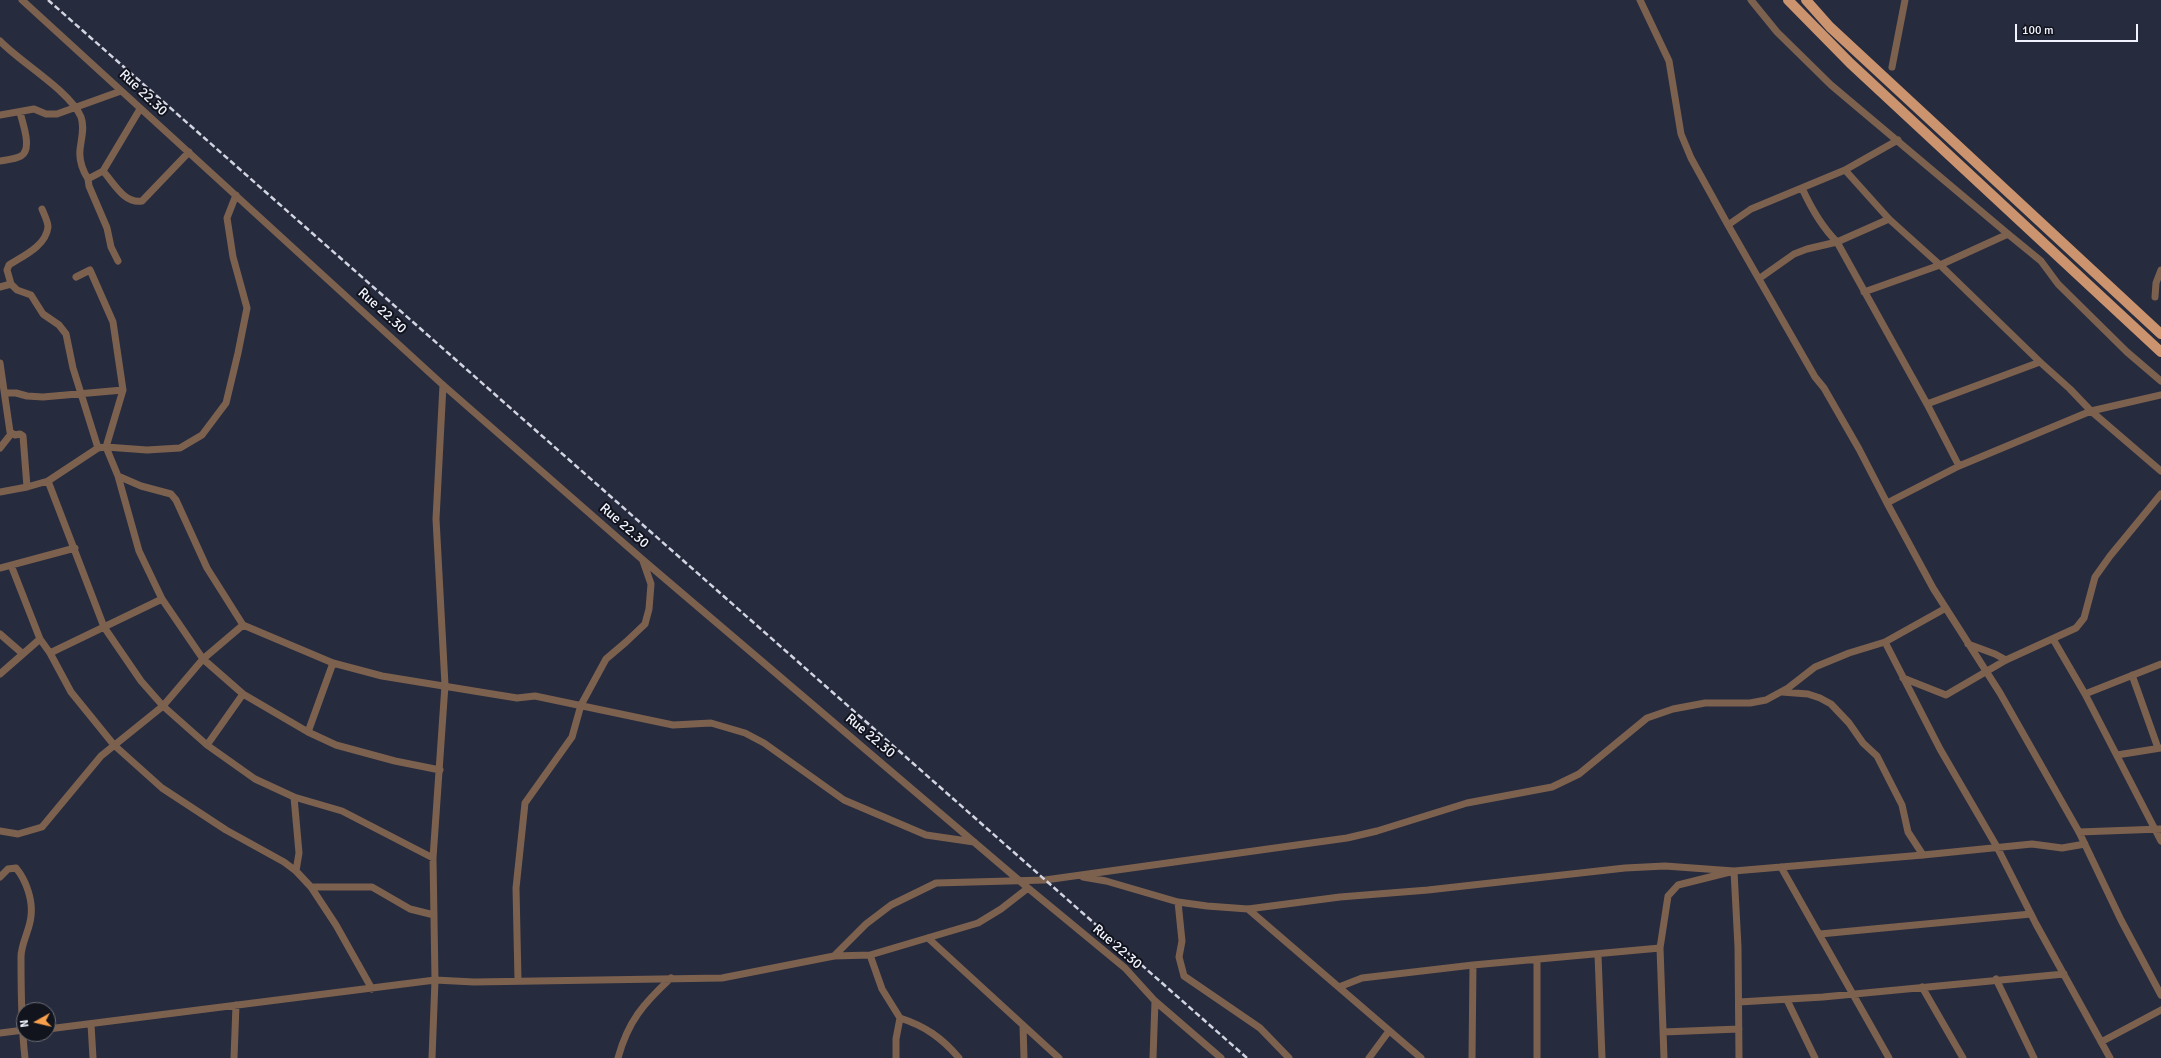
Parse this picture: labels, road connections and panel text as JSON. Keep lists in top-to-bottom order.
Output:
{
  "streets": {
    "street": ["Rue 22.30"]
  },
  "scale_bar": "100 m",
  "north": "left"
}
